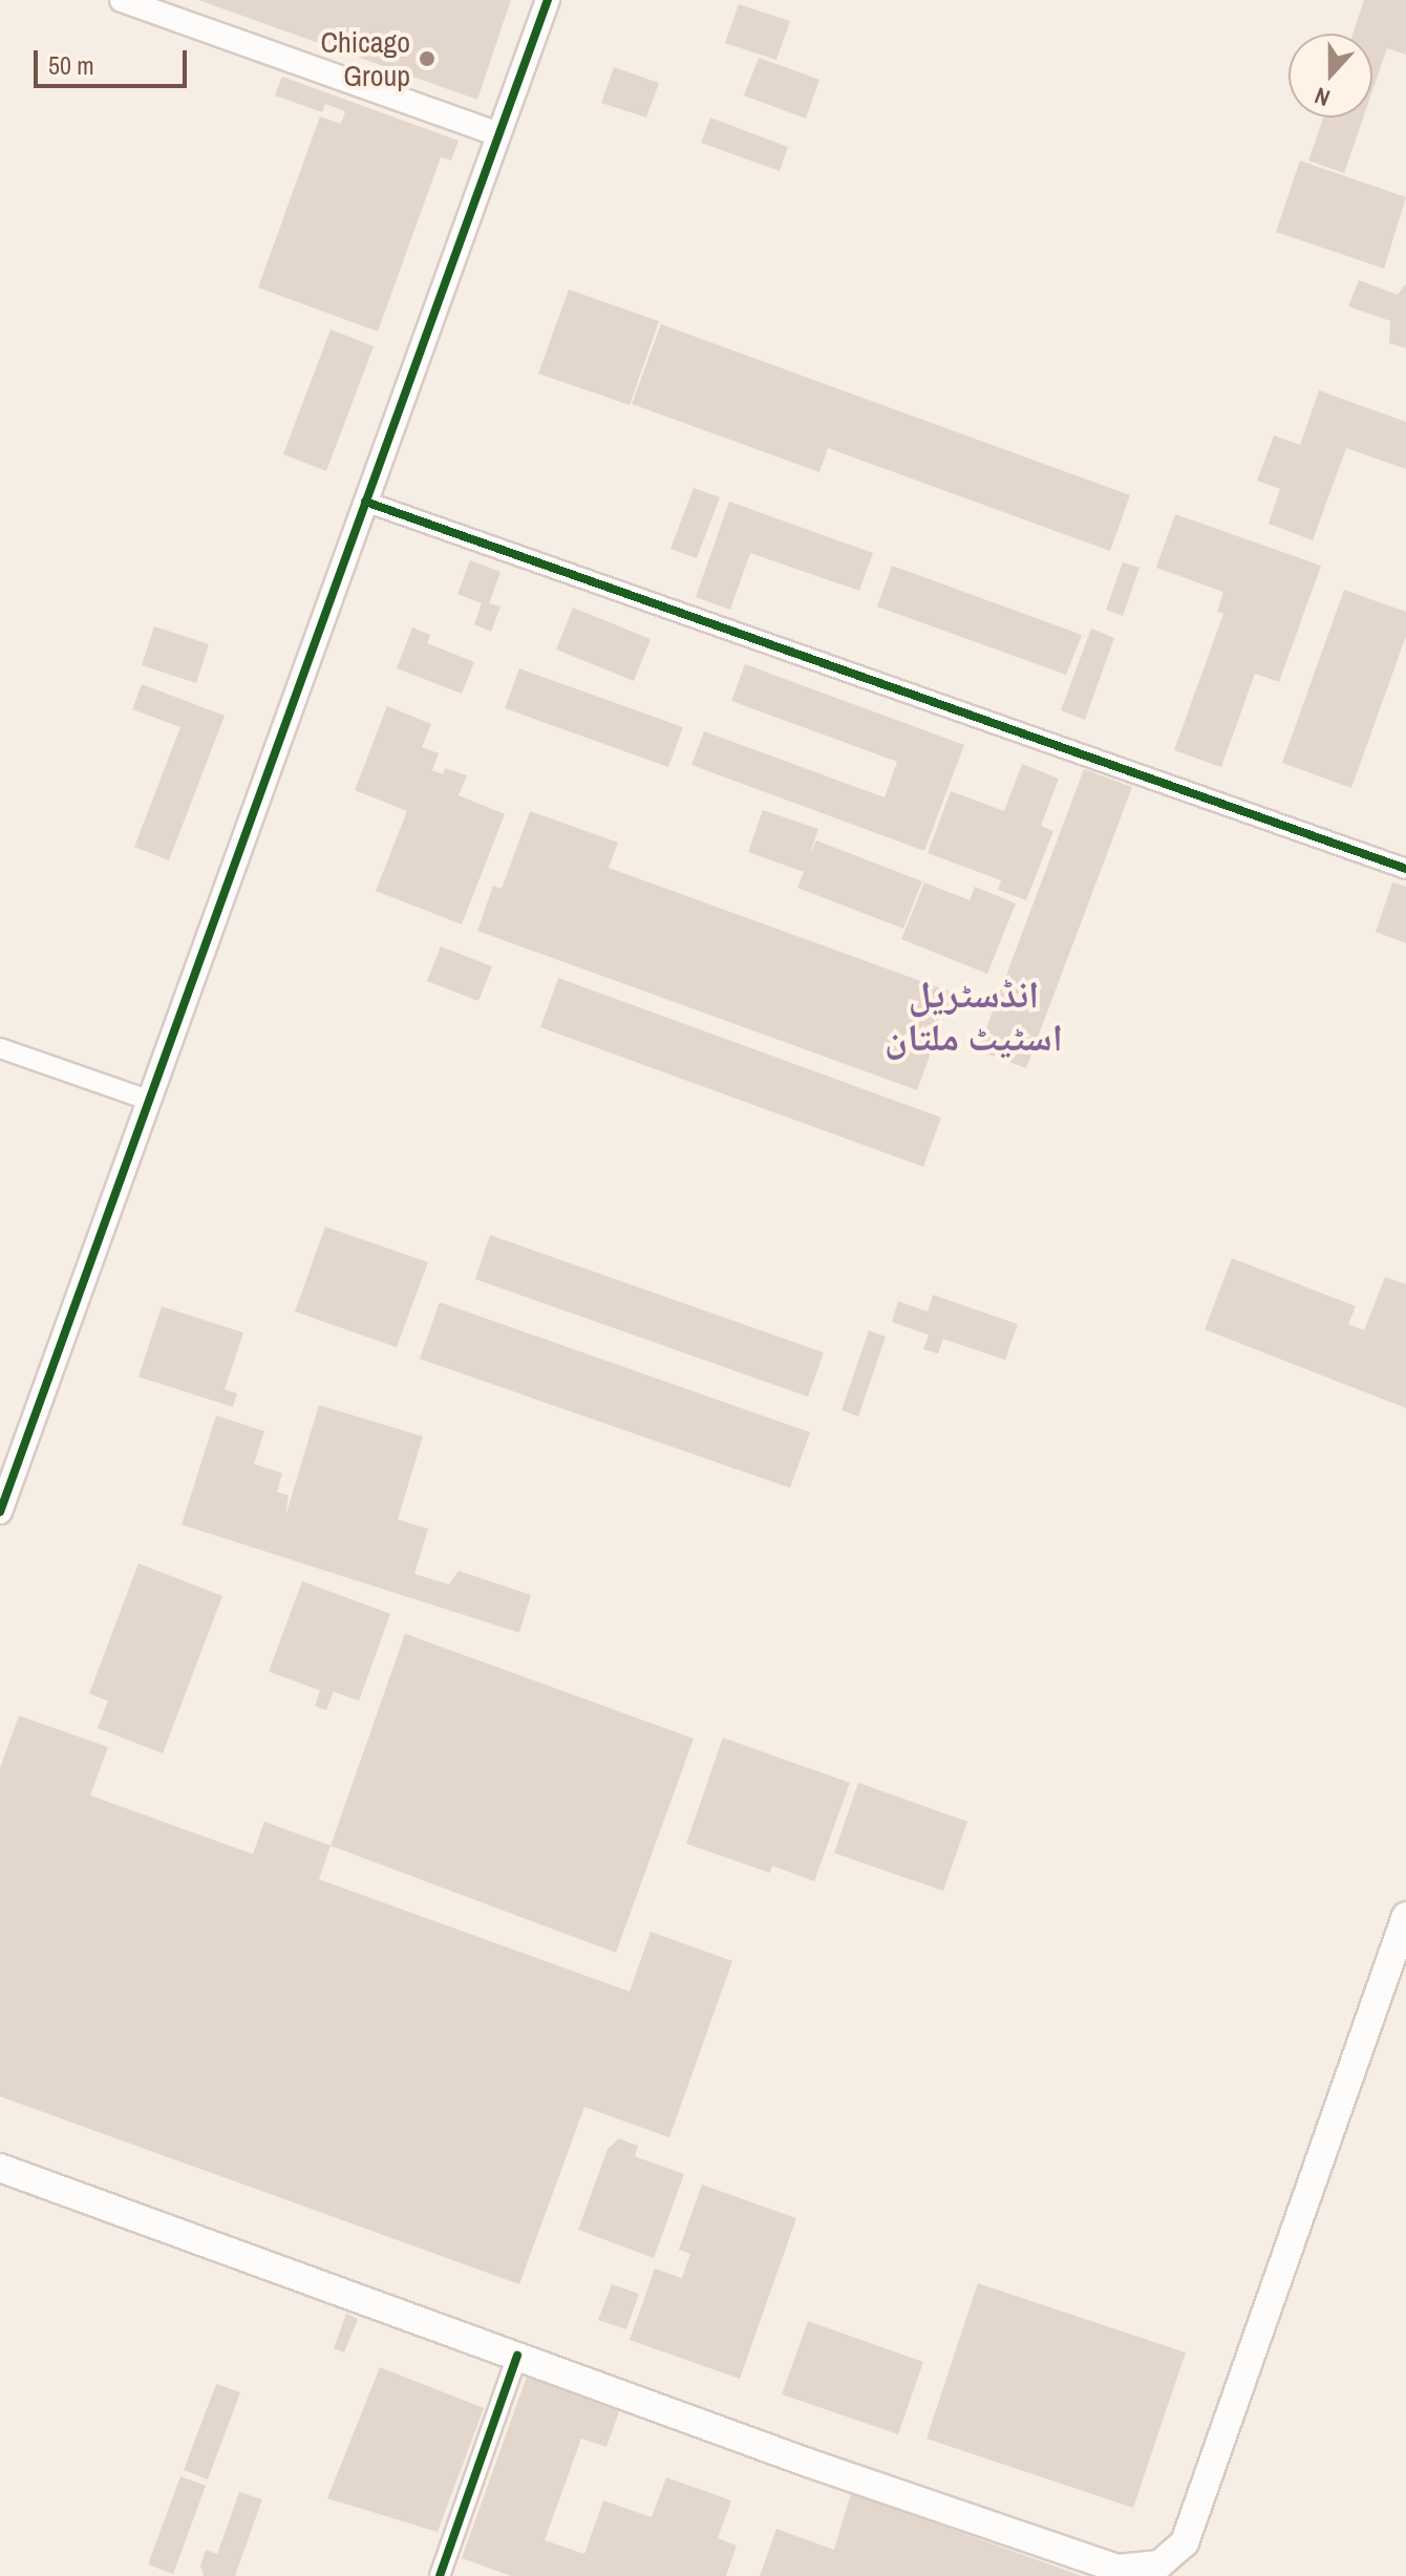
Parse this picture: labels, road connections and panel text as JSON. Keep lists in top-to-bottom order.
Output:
{
  "districts": ["انڈسٹریل اسٹیٹ ملتان"],
  "places": ["Chicago Group"],
  "scale_bar": "50 m",
  "north": "bottom"
}
